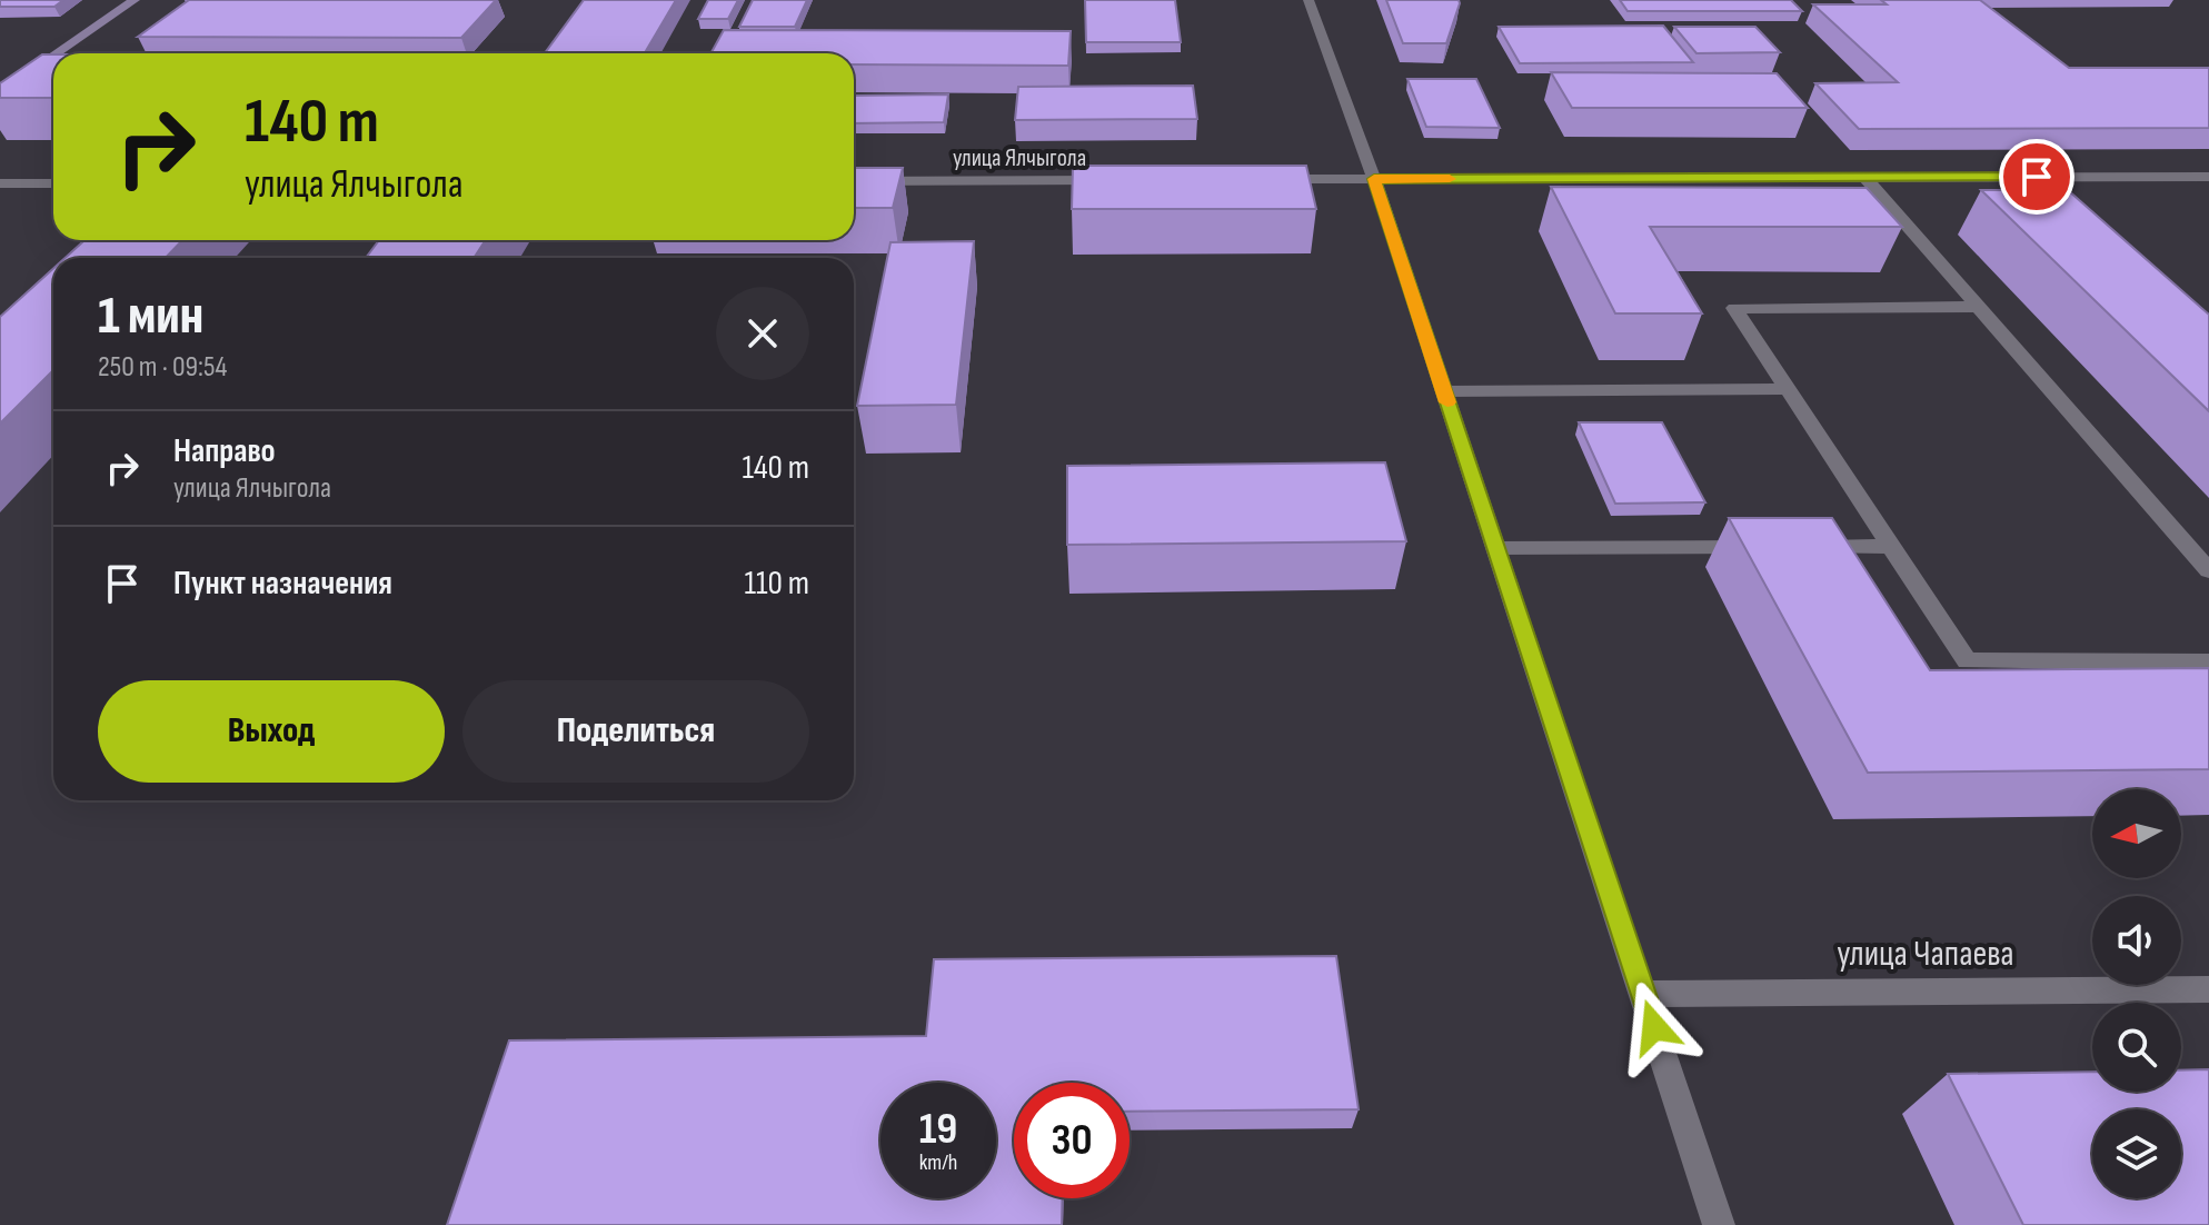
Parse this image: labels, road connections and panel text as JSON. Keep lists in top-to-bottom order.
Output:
{
  "streets": {
    "street": ["улица Ялчыгола", "улица Чапаева"]
  },
  "north": "left",
  "page": {
    "turn": ["140 m", "улица Ялчыгола"],
    "heading": ["1 мин", "250 m · 09:54"],
    "list": [
      {
        "name": "Направо",
        "note": "улица Ялчыгола",
        "value": "140 m"
      },
      {
        "name": "Пункт назначения",
        "value": "110 m"
      }
    ],
    "buttons": ["Выход", "Поделиться"],
    "speed": "19 km/h",
    "limit": "30"
  }
}
